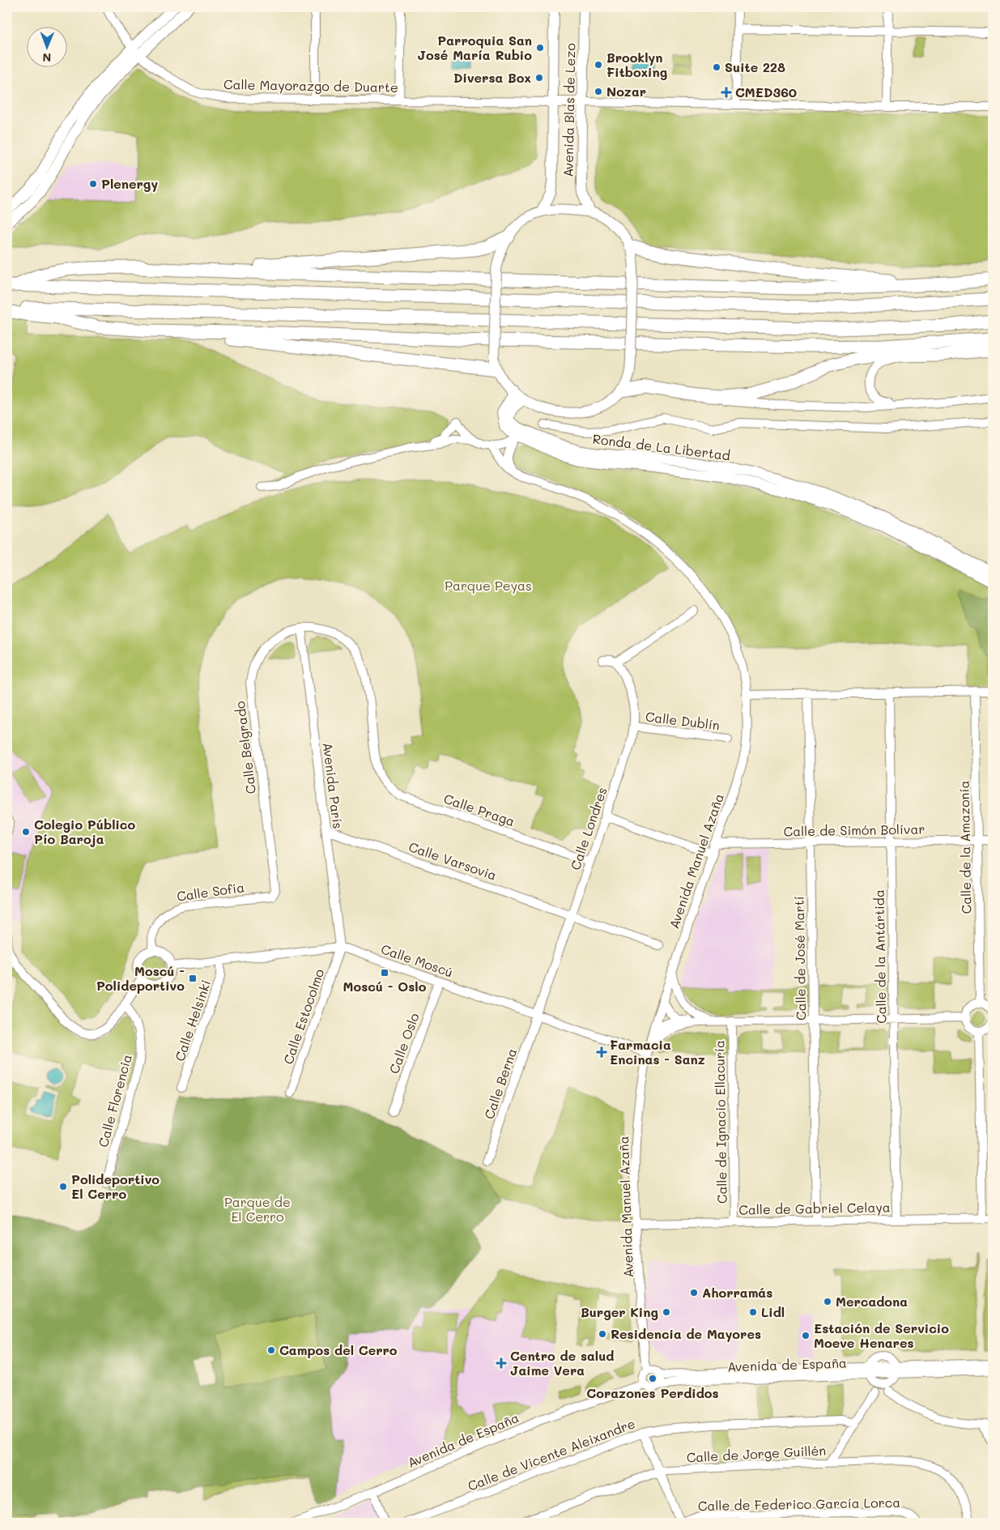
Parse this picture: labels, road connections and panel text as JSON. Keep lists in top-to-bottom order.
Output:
{
  "streets": {
    "main road": ["Avenida Blas de Lezo", "Ronda de La Libertad"],
    "street": [
      "Calle Mayorazgo de Duarte",
      "Calle Dublín",
      "Calle Belgrado",
      "Avenida París",
      "Calle Praga",
      "Calle Londres",
      "Calle de Simón Bolívar",
      "Calle de la Amazonía",
      "Calle Varsovia",
      "Avenida Manuel Azaña",
      "Calle Sofía",
      "Calle de la Antártida",
      "Calle de José Martí",
      "Calle Moscú",
      "Calle Estocolmo",
      "Calle Helsinki",
      "Calle Oslo",
      "Calle Berna",
      "Calle Florencia",
      "Calle de Ignacio Ellacuría",
      "Calle de Gabriel Celaya",
      "Avenida de España",
      "Calle de Jorge Guillén",
      "Calle de Vicente Aleixandre",
      "Calle de Federico García Lorca"
    ]
  },
  "crossings": [
    ["Calle Mayorazgo de Duarte", "Avenida Blas de Lezo"],
    ["Calle Dublín", "Calle Londres"],
    ["Calle Belgrado", "Avenida París"],
    ["Calle Belgrado", "Calle Praga"],
    ["Calle Belgrado", "Calle Sofía"],
    ["Avenida París", "Calle Praga"],
    ["Avenida París", "Calle Varsovia"],
    ["Avenida París", "Calle Moscú"],
    ["Avenida París", "Calle Estocolmo"],
    ["Calle Praga", "Calle Londres"],
    ["Calle Londres", "Calle Varsovia"],
    ["Calle Londres", "Calle Moscú"],
    ["Calle Londres", "Calle Berna"],
    ["Calle de Simón Bolívar", "Calle de la Amazonía"],
    ["Calle de Simón Bolívar", "Avenida Manuel Azaña"],
    ["Calle de Simón Bolívar", "Calle de la Antártida"],
    ["Calle de Simón Bolívar", "Calle de José Martí"],
    ["Avenida Manuel Azaña", "Calle Moscú"],
    ["Avenida Manuel Azaña", "Calle de Gabriel Celaya"],
    ["Avenida Manuel Azaña", "Avenida de España"],
    ["Calle Sofía", "Calle Moscú"],
    ["Calle de la Antártida", "Calle de Gabriel Celaya"],
    ["Calle de José Martí", "Calle de Gabriel Celaya"],
    ["Calle Moscú", "Calle Estocolmo"],
    ["Calle Moscú", "Calle Helsinki"],
    ["Calle Moscú", "Calle Oslo"],
    ["Calle Moscú", "Calle Berna"],
    ["Calle de Ignacio Ellacuría", "Calle de Gabriel Celaya"]
  ],
  "parks": ["Parque Peyas", "Parque de El Cerro"],
  "places": {
    "other": [
      "Parroquia San José María Rubio",
      "Brooklyn Fitboxing",
      "Suite 228",
      "Diversa Box",
      "Nozar",
      "Plenergy",
      "Colegio Público Pío Baroja",
      "Polideportivo El Cerro",
      "Ahorramás",
      "Mercadona",
      "Burger King",
      "Lidl",
      "Residencia de Mayores",
      "Estación de Servicio Moeve Henares",
      "Campos del Cerro",
      "Corazones Perdidos"
    ],
    "health": ["CMED360", "Farmacia Encinas - Sanz", "Centro de salud Jaime Vera"],
    "transit": ["Moscú - Oslo", "Moscú - Polideportivo"]
  },
  "north": "bottom"
}
